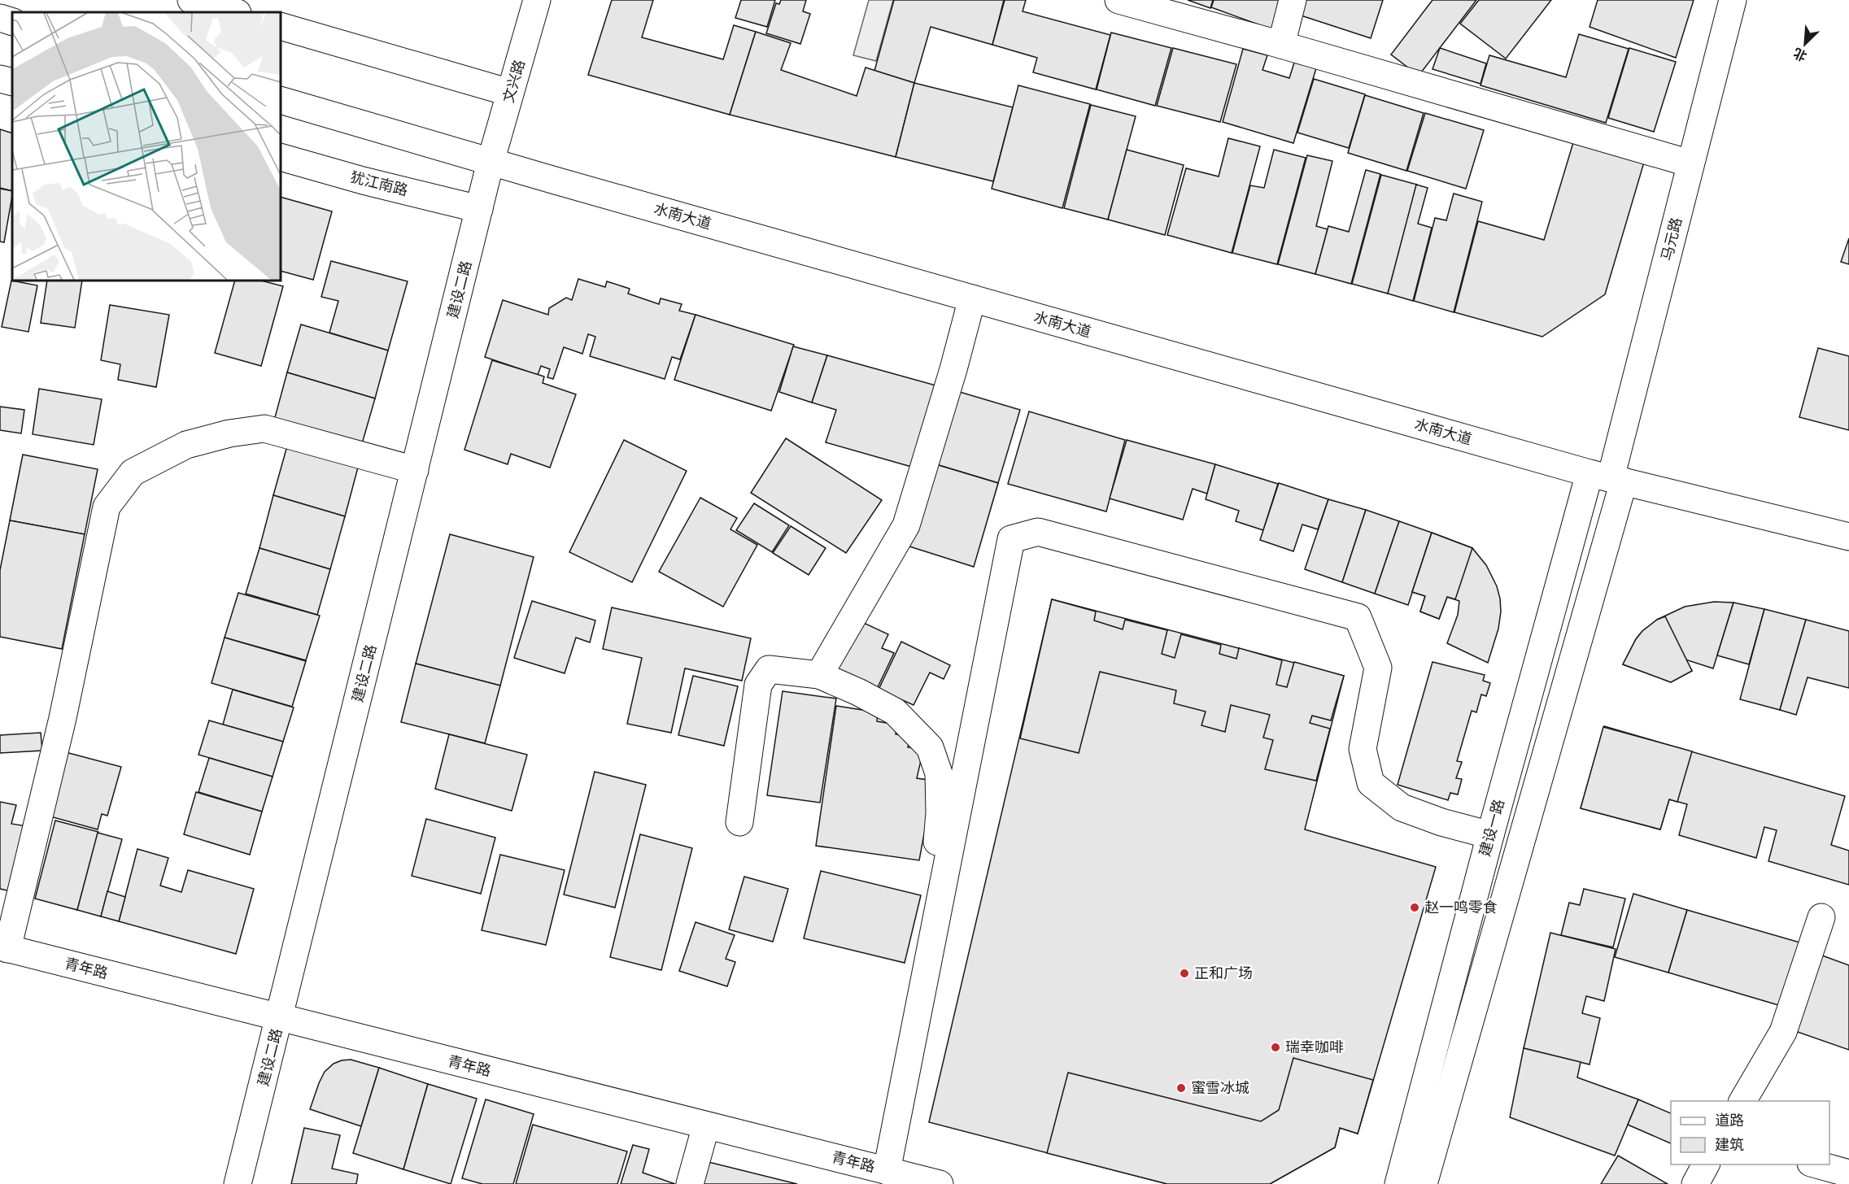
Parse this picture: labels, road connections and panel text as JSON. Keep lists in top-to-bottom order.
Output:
{
  "streets": {
    "street": [
      "文兴路",
      "犹江南路",
      "水南大道",
      "马元路",
      "建设二路",
      "建设一路",
      "青年路"
    ]
  },
  "crossings": [
    ["文兴路", "水南大道"],
    ["文兴路", "建设二路"],
    ["犹江南路", "建设二路"],
    ["水南大道", "马元路"],
    ["水南大道", "建设二路"],
    ["水南大道", "建设一路"],
    ["马元路", "建设一路"],
    ["建设二路", "青年路"]
  ],
  "places": [
    "赵一鸣零食",
    "正和广场",
    "瑞幸咖啡",
    "蜜雪冰城"
  ],
  "legend": ["道路", "建筑"],
  "north": "bottom left"
}
